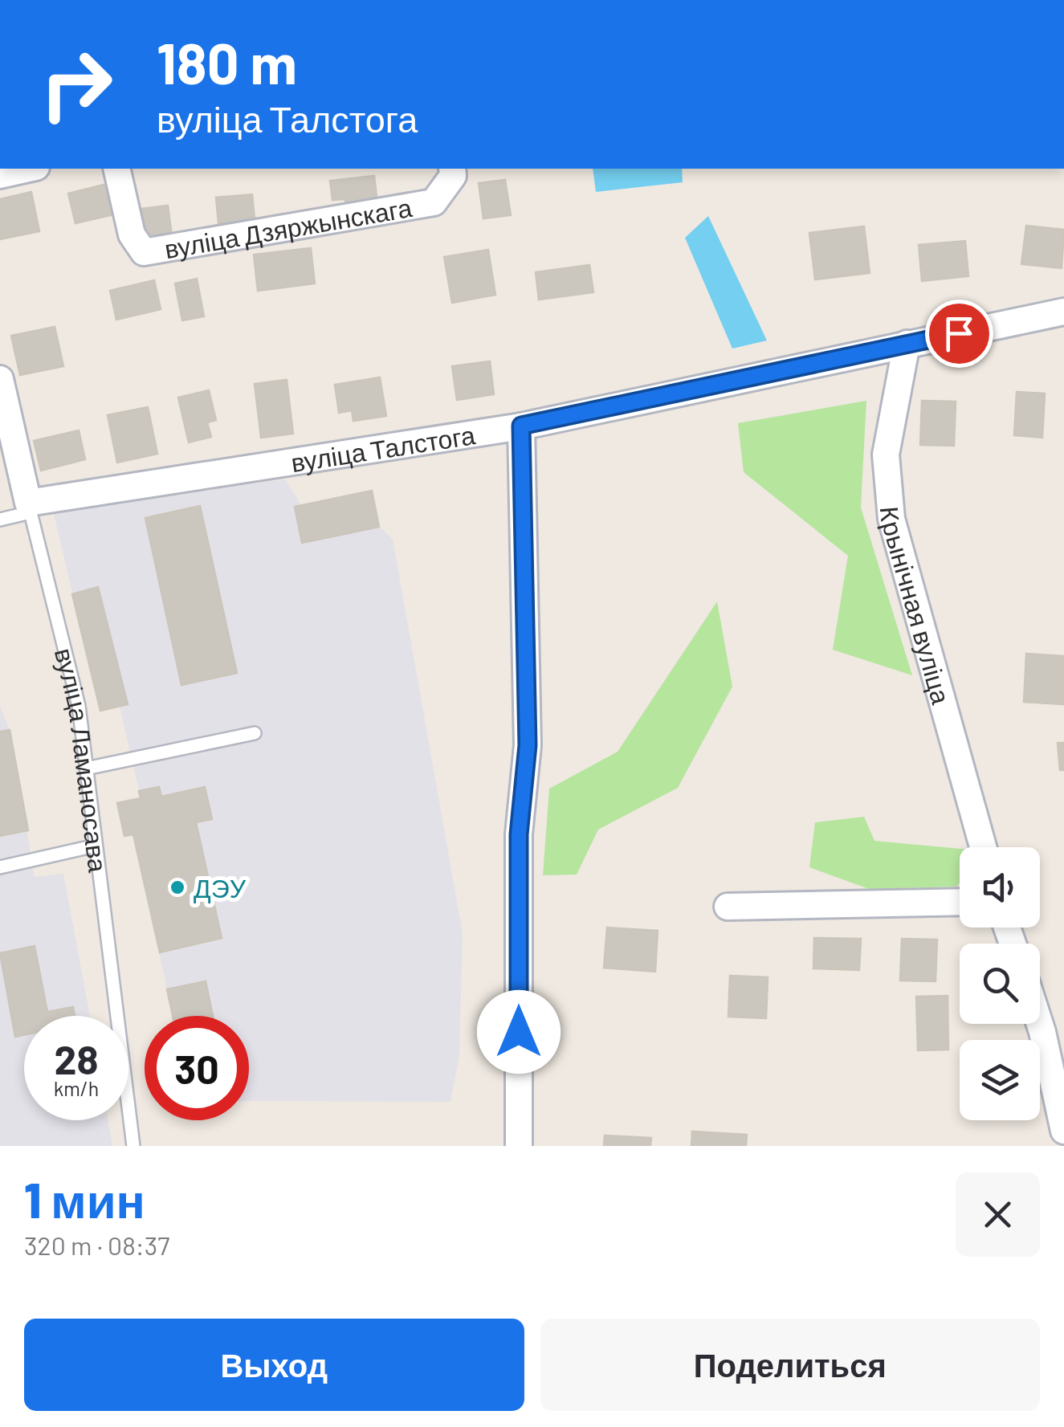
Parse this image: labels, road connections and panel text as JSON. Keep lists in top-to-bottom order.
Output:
{
  "streets": {
    "street": [
      "вуліца Дзяржынскага",
      "вуліца Талстога",
      "Крынічная вуліца",
      "вуліца Ламаносава"
    ]
  },
  "crossings": [
    ["вуліца Талстога", "Крынічная вуліца"],
    ["вуліца Талстога", "вуліца Ламаносава"]
  ],
  "places": ["ДЭУ"],
  "page": {
    "turn": ["180 m", "вуліца Талстога"],
    "speed": "28 km/h",
    "limit": "30",
    "heading": ["1 мин", "320 m · 08:37"],
    "buttons": ["Выход", "Поделиться"]
  }
}
